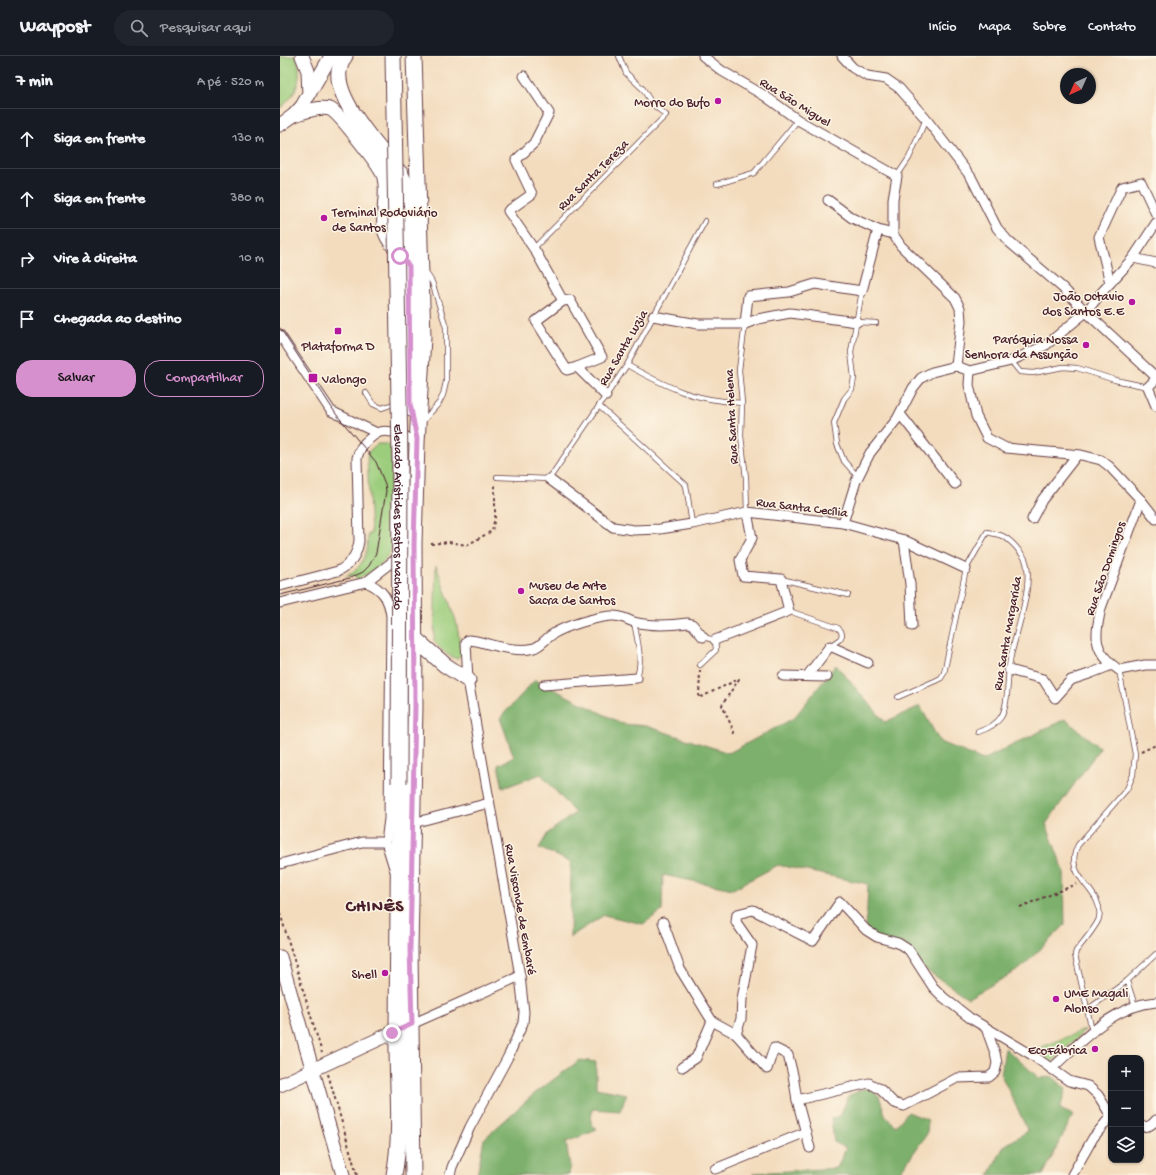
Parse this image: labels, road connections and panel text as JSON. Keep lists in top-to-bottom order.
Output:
{
  "streets": {
    "main road": ["Elevado Aristides Bastos Machado"],
    "street": [
      "Rua São Miguel",
      "Rua Santa Helena",
      "Rua Santa Cecília",
      "Rua São Domingos",
      "Rua Visconde de Embaré"
    ],
    "lane": ["Rua Santa Tereza", "Rua Santa Luzia", "Rua Santa Margarida"]
  },
  "crossings": [
    ["Rua Santa Luzia", "Rua Santa Cecília"],
    ["Rua Santa Helena", "Rua Santa Cecília"],
    ["Rua Santa Cecília", "Rua Santa Margarida"]
  ],
  "districts": ["CHINÊS"],
  "places": {
    "other": [
      "Morro do Bufo",
      "Terminal Rodoviário de Santos",
      "João Octavio dos Santos E.E",
      "Paróquia Nossa Senhora da Assunção",
      "Museu de Arte Sacra de Santos",
      "Shell",
      "UME Magali Alonso",
      "EcoFábrica"
    ],
    "transit": ["Plataforma D", "Valongo"]
  },
  "north": "bottom left",
  "page": {
    "header": "Waypost",
    "search": "Pesquisar aqui",
    "nav": [
      "Início",
      "Mapa",
      "Sobre",
      "Contato"
    ],
    "heading": ["7 min", "A pé · 520 m"],
    "list": [
      ["Siga em frente", "130 m"],
      ["Siga em frente", "380 m"],
      ["Vire à direita", "10 m"],
      "Chegada ao destino"
    ],
    "buttons": ["Salvar", "Compartilhar"],
    "map_buttons": ["+", "−"]
  }
}
